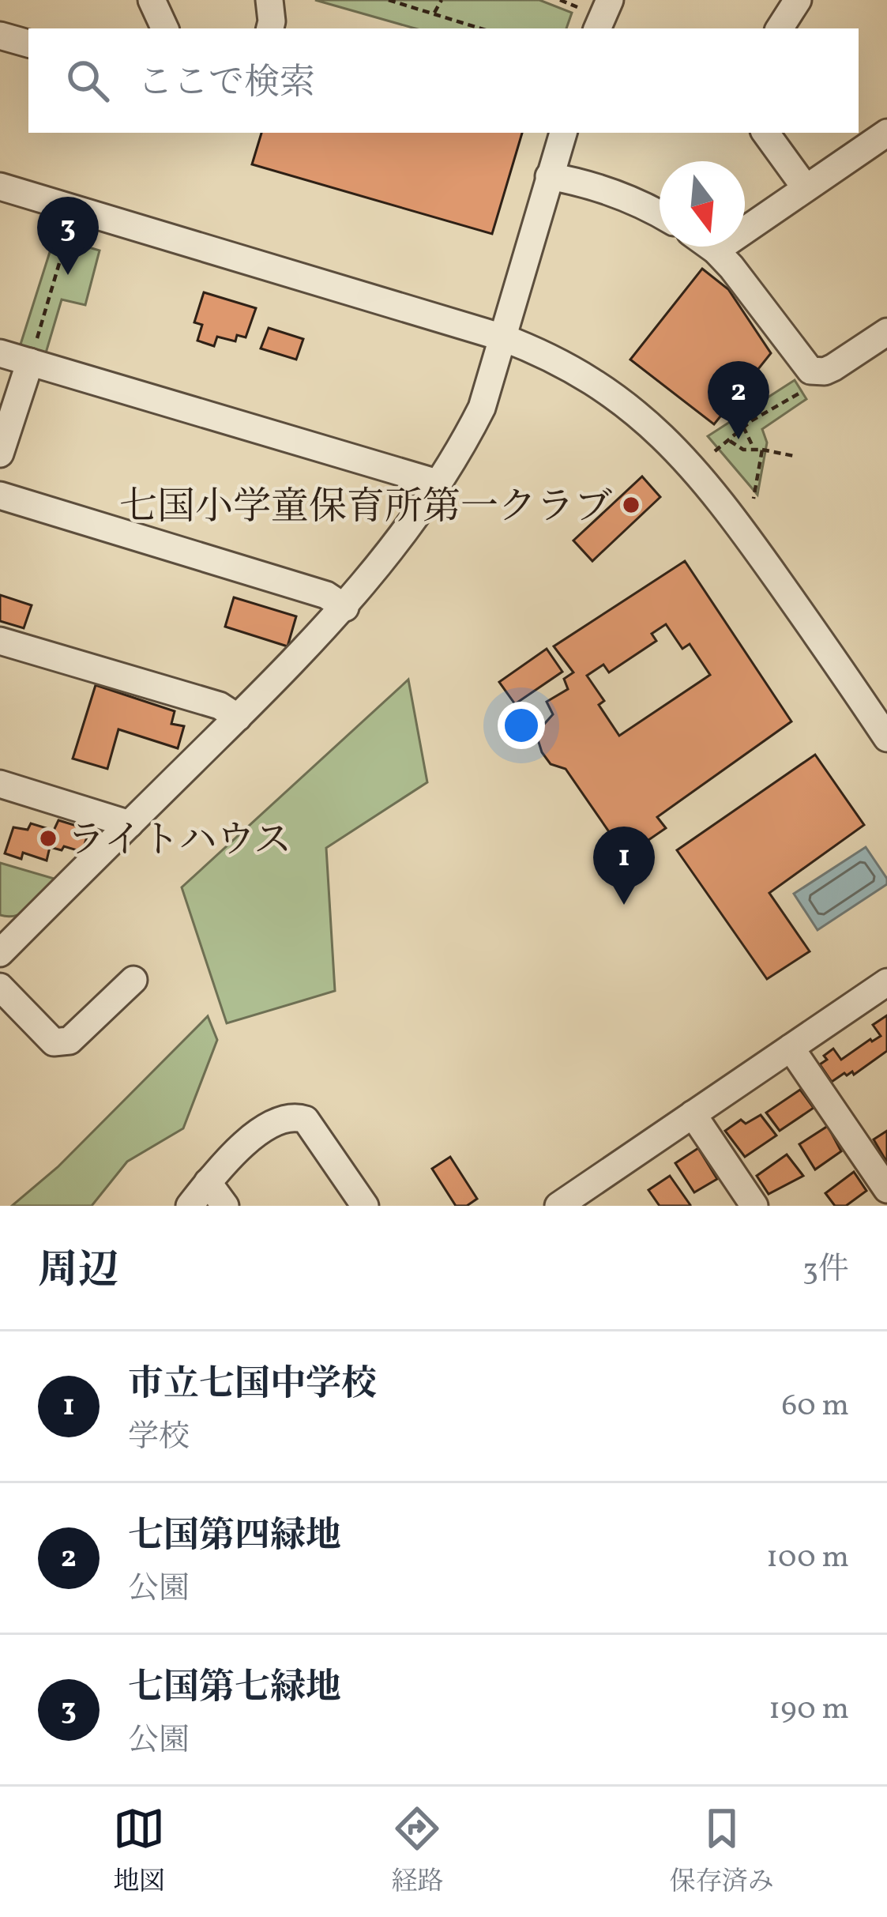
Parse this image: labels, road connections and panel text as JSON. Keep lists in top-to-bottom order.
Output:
{
  "places": ["七国小学童保育所第一クラブ", "ライトハウス"],
  "north": "bottom",
  "page": {
    "search": "ここで検索",
    "pins": ["3", "2", "1"],
    "heading": ["周辺", "3件"],
    "list": [
      {
        "mark": "1",
        "name": "市立七国中学校",
        "note": "学校",
        "value": "60 m"
      },
      {
        "mark": "2",
        "name": "七国第四緑地",
        "note": "公園",
        "value": "100 m"
      },
      {
        "mark": "3",
        "name": "七国第七緑地",
        "note": "公園",
        "value": "190 m"
      }
    ],
    "nav": ["地図", "経路", "保存済み"]
  }
}
